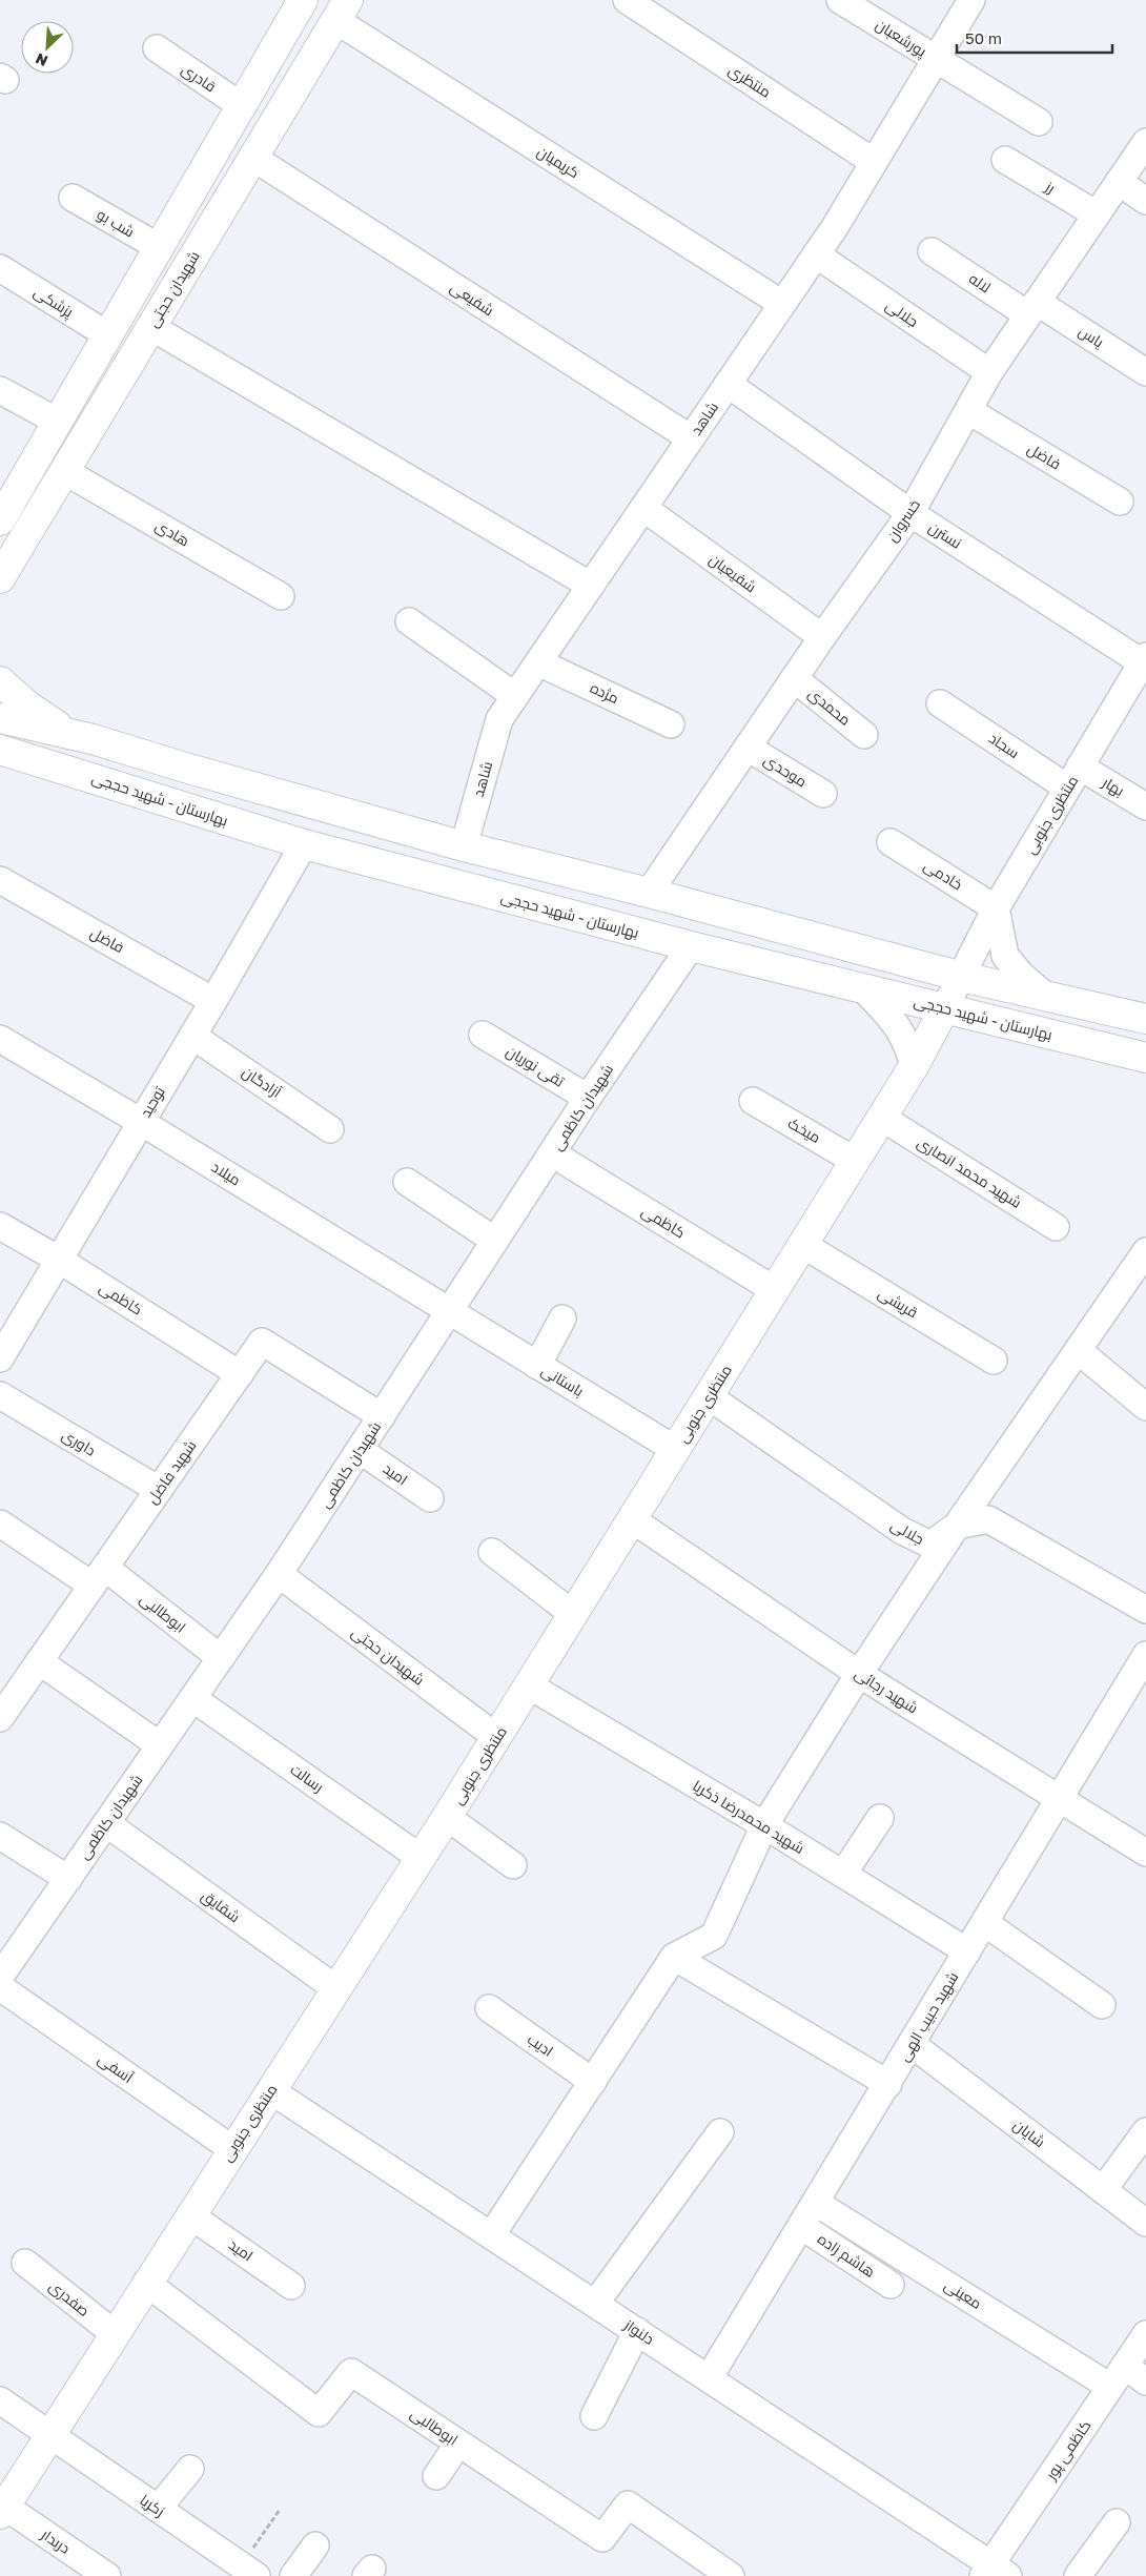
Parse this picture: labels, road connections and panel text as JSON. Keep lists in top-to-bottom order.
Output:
{
  "streets": {
    "main road": ["شهیدان حجتی", "بهارستان - شهید حججی", "منتظری جنوبی"],
    "street": [
      "پورشعبان",
      "قادری",
      "منتظری",
      "کریمیان",
      "رز",
      "شب بو",
      "لاله",
      "شفیعی",
      "پزشکی",
      "جلالی",
      "یاس",
      "شاهد",
      "فاضل",
      "خسروان",
      "هادی",
      "نسترن",
      "شفیعیان",
      "مژده",
      "محمدی",
      "سجاد",
      "موحدی",
      "بهار",
      "خادمی",
      "تقی نوریان",
      "آزادگان",
      "توحید",
      "شهیدان کاظمی",
      "میخک",
      "شهید محمد انصاری",
      "میلاد",
      "کاظمی",
      "قریشی",
      "باستانی",
      "داوری",
      "شهید فاضل",
      "امید",
      "ابوطالبی",
      "شهید رجائی",
      "رسالت",
      "شهید محمدرضا ذکریا",
      "شقایق",
      "شهید حبیب الهی",
      "ادیب",
      "آسفی",
      "شایان",
      "هاشم زاده",
      "معینی",
      "صفدری",
      "دلنواز",
      "کاظمی پور",
      "زکریا",
      "دربدار"
    ]
  },
  "crossings": [
    ["پورشعبان", "شاهد"],
    ["منتظری", "شاهد"],
    ["کریمیان", "شهیدان حجتی"],
    ["کریمیان", "شاهد"],
    ["رز", "خسروان"],
    ["لاله", "یاس"],
    ["لاله", "خسروان"],
    ["شهیدان حجتی", "شفیعی"],
    ["شهیدان حجتی", "هادی"],
    ["شهیدان حجتی", "منتظری جنوبی"],
    ["شهیدان حجتی", "شهیدان کاظمی"],
    ["شفیعی", "شاهد"],
    ["جلالی", "شاهد"],
    ["جلالی", "خسروان"],
    ["جلالی", "منتظری جنوبی"],
    ["یاس", "خسروان"],
    ["شاهد", "نسترن"],
    ["شاهد", "شفیعیان"],
    ["شاهد", "مژده"],
    ["فاضل", "خسروان"],
    ["فاضل", "توحید"],
    ["خسروان", "نسترن"],
    ["خسروان", "شفیعیان"],
    ["خسروان", "محمدی"],
    ["خسروان", "موحدی"],
    ["نسترن", "منتظری جنوبی"],
    ["سجاد", "بهار"],
    ["سجاد", "منتظری جنوبی"],
    ["بهار", "منتظری جنوبی"],
    ["بهارستان - شهید حججی", "منتظری جنوبی"],
    ["بهارستان - شهید حججی", "توحید"],
    ["بهارستان - شهید حججی", "شهیدان کاظمی"],
    ["منتظری جنوبی", "خادمی"],
    ["منتظری جنوبی", "میخک"],
    ["منتظری جنوبی", "شهید محمد انصاری"],
    ["منتظری جنوبی", "کاظمی"],
    ["منتظری جنوبی", "قریشی"],
    ["منتظری جنوبی", "باستانی"],
    ["منتظری جنوبی", "امید"],
    ["منتظری جنوبی", "ابوطالبی"],
    ["منتظری جنوبی", "شهید رجائی"],
    ["منتظری جنوبی", "رسالت"],
    ["منتظری جنوبی", "شهید محمدرضا ذکریا"],
    ["منتظری جنوبی", "شقایق"],
    ["منتظری جنوبی", "آسفی"],
    ["منتظری جنوبی", "صفدری"],
    ["منتظری جنوبی", "دلنواز"],
    ["منتظری جنوبی", "زکریا"],
    ["منتظری جنوبی", "دربدار"],
    ["تقی نوریان", "شهیدان کاظمی"],
    ["آزادگان", "توحید"],
    ["توحید", "میلاد"],
    ["توحید", "کاظمی"],
    ["شهیدان کاظمی", "میلاد"],
    ["شهیدان کاظمی", "کاظمی"],
    ["شهیدان کاظمی", "باستانی"],
    ["شهیدان کاظمی", "شهید فاضل"],
    ["شهیدان کاظمی", "امید"],
    ["شهیدان کاظمی", "ابوطالبی"],
    ["شهیدان کاظمی", "رسالت"],
    ["شهیدان کاظمی", "شقایق"],
    ["میلاد", "باستانی"],
    ["کاظمی", "شهید فاضل"],
    ["داوری", "شهید فاضل"],
    ["شهید فاضل", "ابوطالبی"],
    ["شهید رجائی", "شهید حبیب الهی"],
    ["شهید محمدرضا ذکریا", "شهید حبیب الهی"],
    ["شهید حبیب الهی", "شایان"],
    ["شهید حبیب الهی", "هاشم زاده"],
    ["شهید حبیب الهی", "معینی"],
    ["شهید حبیب الهی", "دلنواز"],
    ["معینی", "کاظمی پور"],
    ["دلنواز", "کاظمی پور"]
  ],
  "scale_bar": "50 m",
  "north": "bottom left"
}
